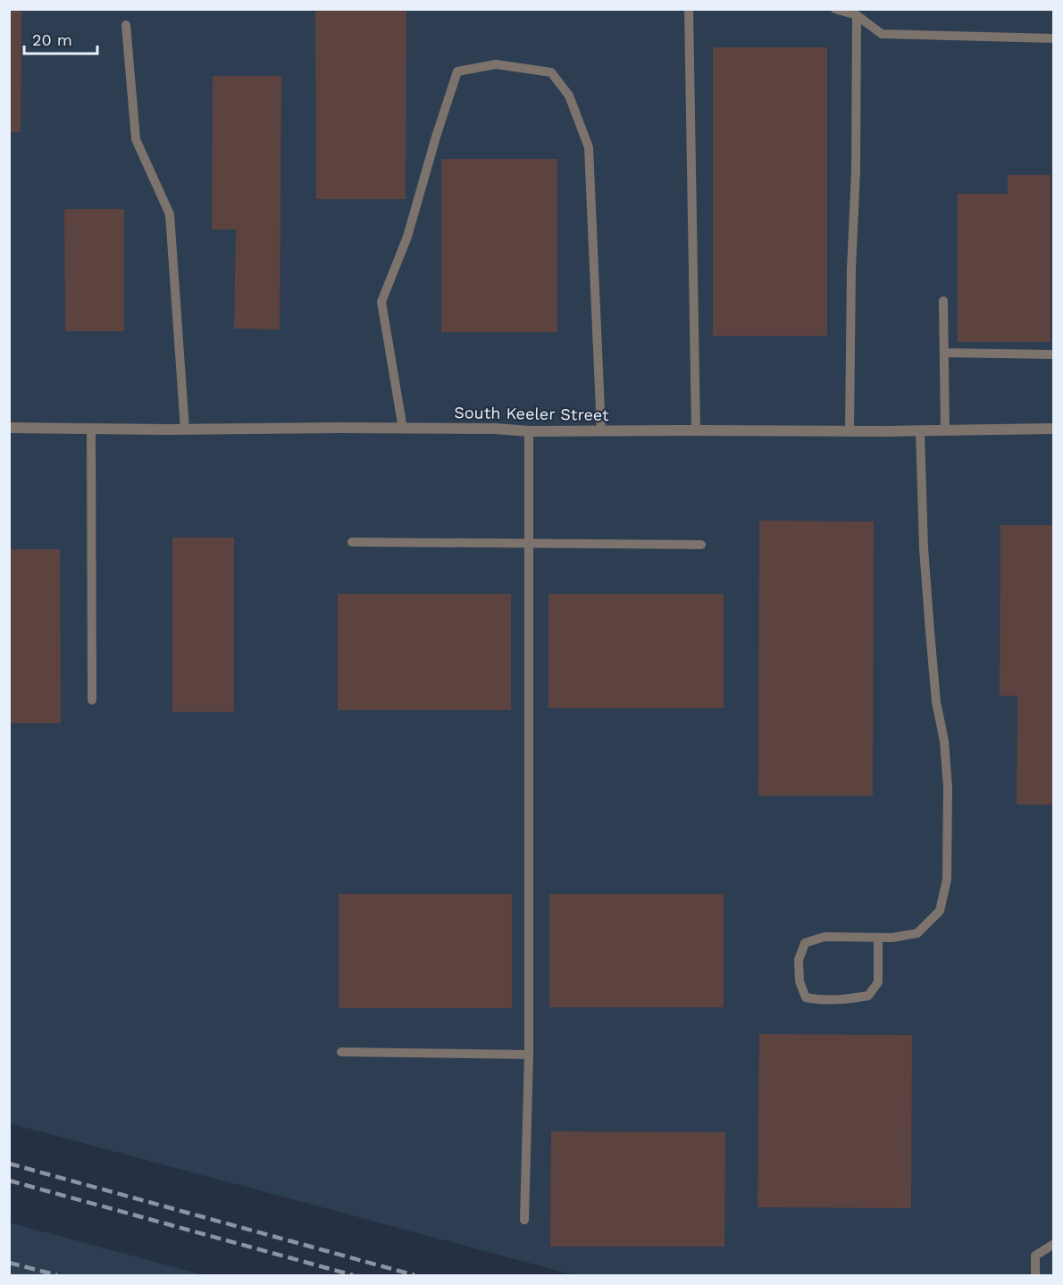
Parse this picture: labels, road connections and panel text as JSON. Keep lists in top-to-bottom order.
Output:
{
  "streets": {
    "street": ["South Keeler Street"]
  },
  "scale_bar": "20 m"
}
